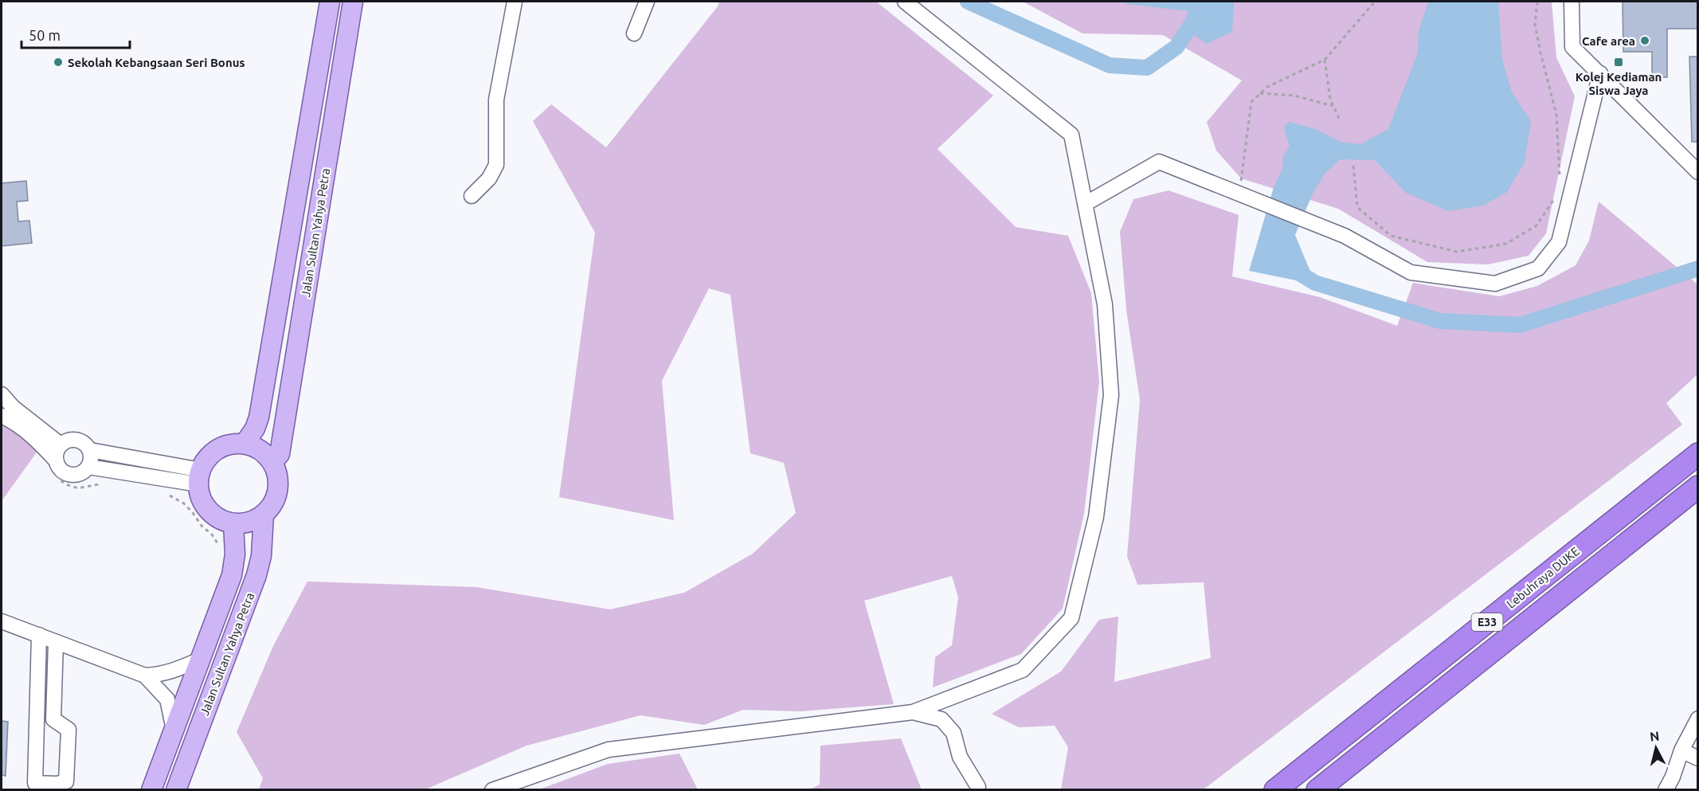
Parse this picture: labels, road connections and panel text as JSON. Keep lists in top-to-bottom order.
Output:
{
  "streets": {
    "highway": ["Lebuhraya DUKE", "E33"],
    "main road": ["Jalan Sultan Yahya Petra"]
  },
  "places": {
    "other": ["Cafe area", "Sekolah Kebangsaan Seri Bonus"],
    "transit": ["Kolej Kediaman Siswa Jaya"]
  },
  "scale_bar": "50 m",
  "north": "top"
}
